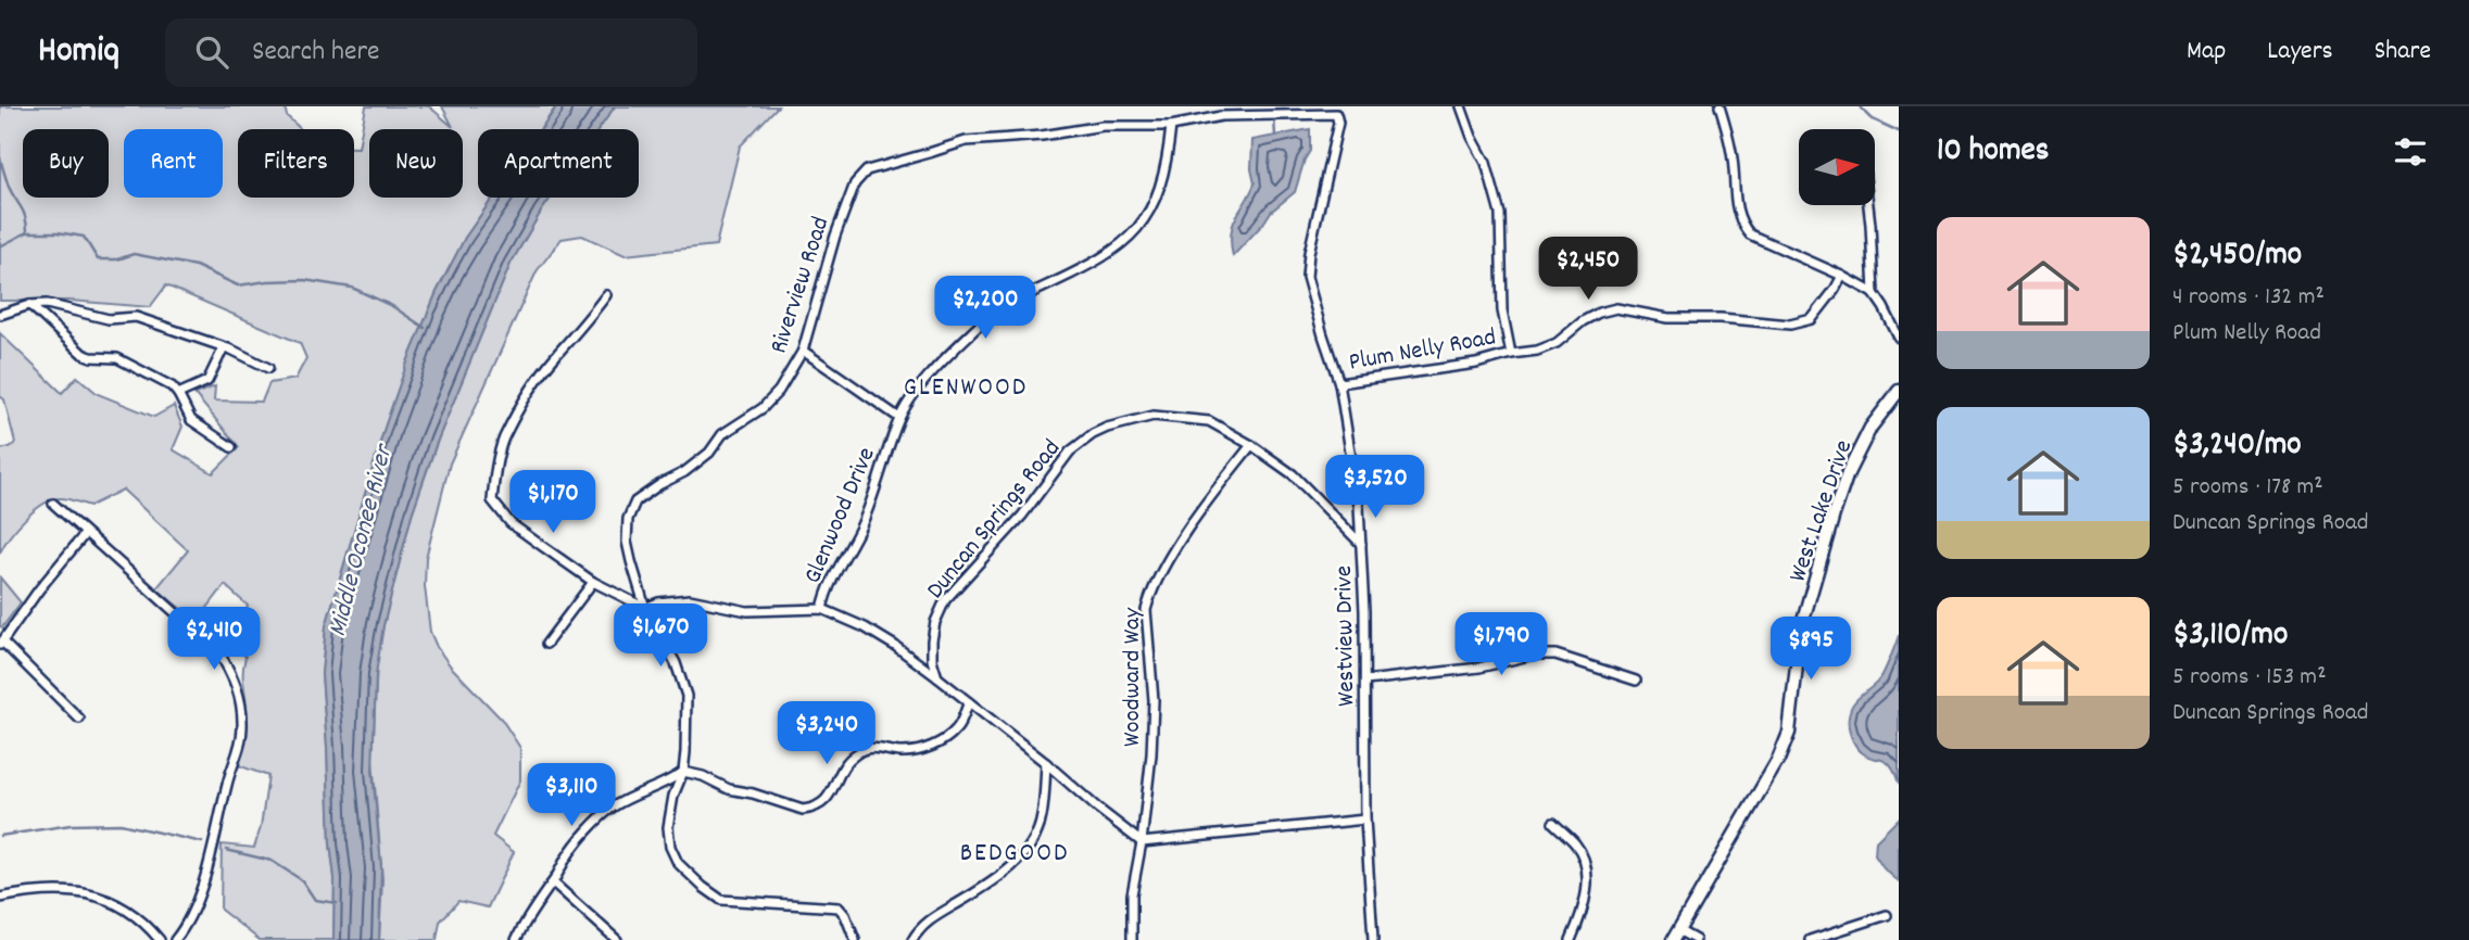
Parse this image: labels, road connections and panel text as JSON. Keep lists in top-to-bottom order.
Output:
{
  "streets": {
    "main road": ["West Lake Drive"],
    "street": [
      "Riverview Road",
      "Plum Nelly Road",
      "Glenwood Drive",
      "Duncan Springs Road",
      "Westview Drive",
      "Woodward Way"
    ]
  },
  "crossings": [
    ["Riverview Road", "Glenwood Drive"],
    ["Riverview Road", "Westview Drive"],
    ["Plum Nelly Road", "Westview Drive"],
    ["Glenwood Drive", "Duncan Springs Road"],
    ["Glenwood Drive", "Woodward Way"],
    ["Duncan Springs Road", "Westview Drive"],
    ["Duncan Springs Road", "Woodward Way"]
  ],
  "districts": ["GLENWOOD", "BEDGOOD"],
  "water": ["Middle Oconee River"],
  "north": "right",
  "page": {
    "header": "Homiq",
    "search": "Search here",
    "nav": ["Map", "Layers", "Share"],
    "heading": "10 homes",
    "chip": [
      "Buy",
      "Rent",
      "Filters",
      "New",
      "Apartment"
    ],
    "list": [
      {
        "name": "$2,450/mo",
        "note": "4 rooms · 132 m² · Plum Nelly Road"
      },
      {
        "name": "$3,240/mo",
        "note": "5 rooms · 178 m² · Duncan Springs Road"
      },
      {
        "name": "$3,110/mo",
        "note": "5 rooms · 153 m² · Duncan Springs Road"
      }
    ],
    "price": [
      "$2,450",
      "$2,200",
      "$3,520",
      "$1,170",
      "$1,670",
      "$2,410",
      "$1,790",
      "$895",
      "$3,240",
      "$3,110"
    ]
  }
}
